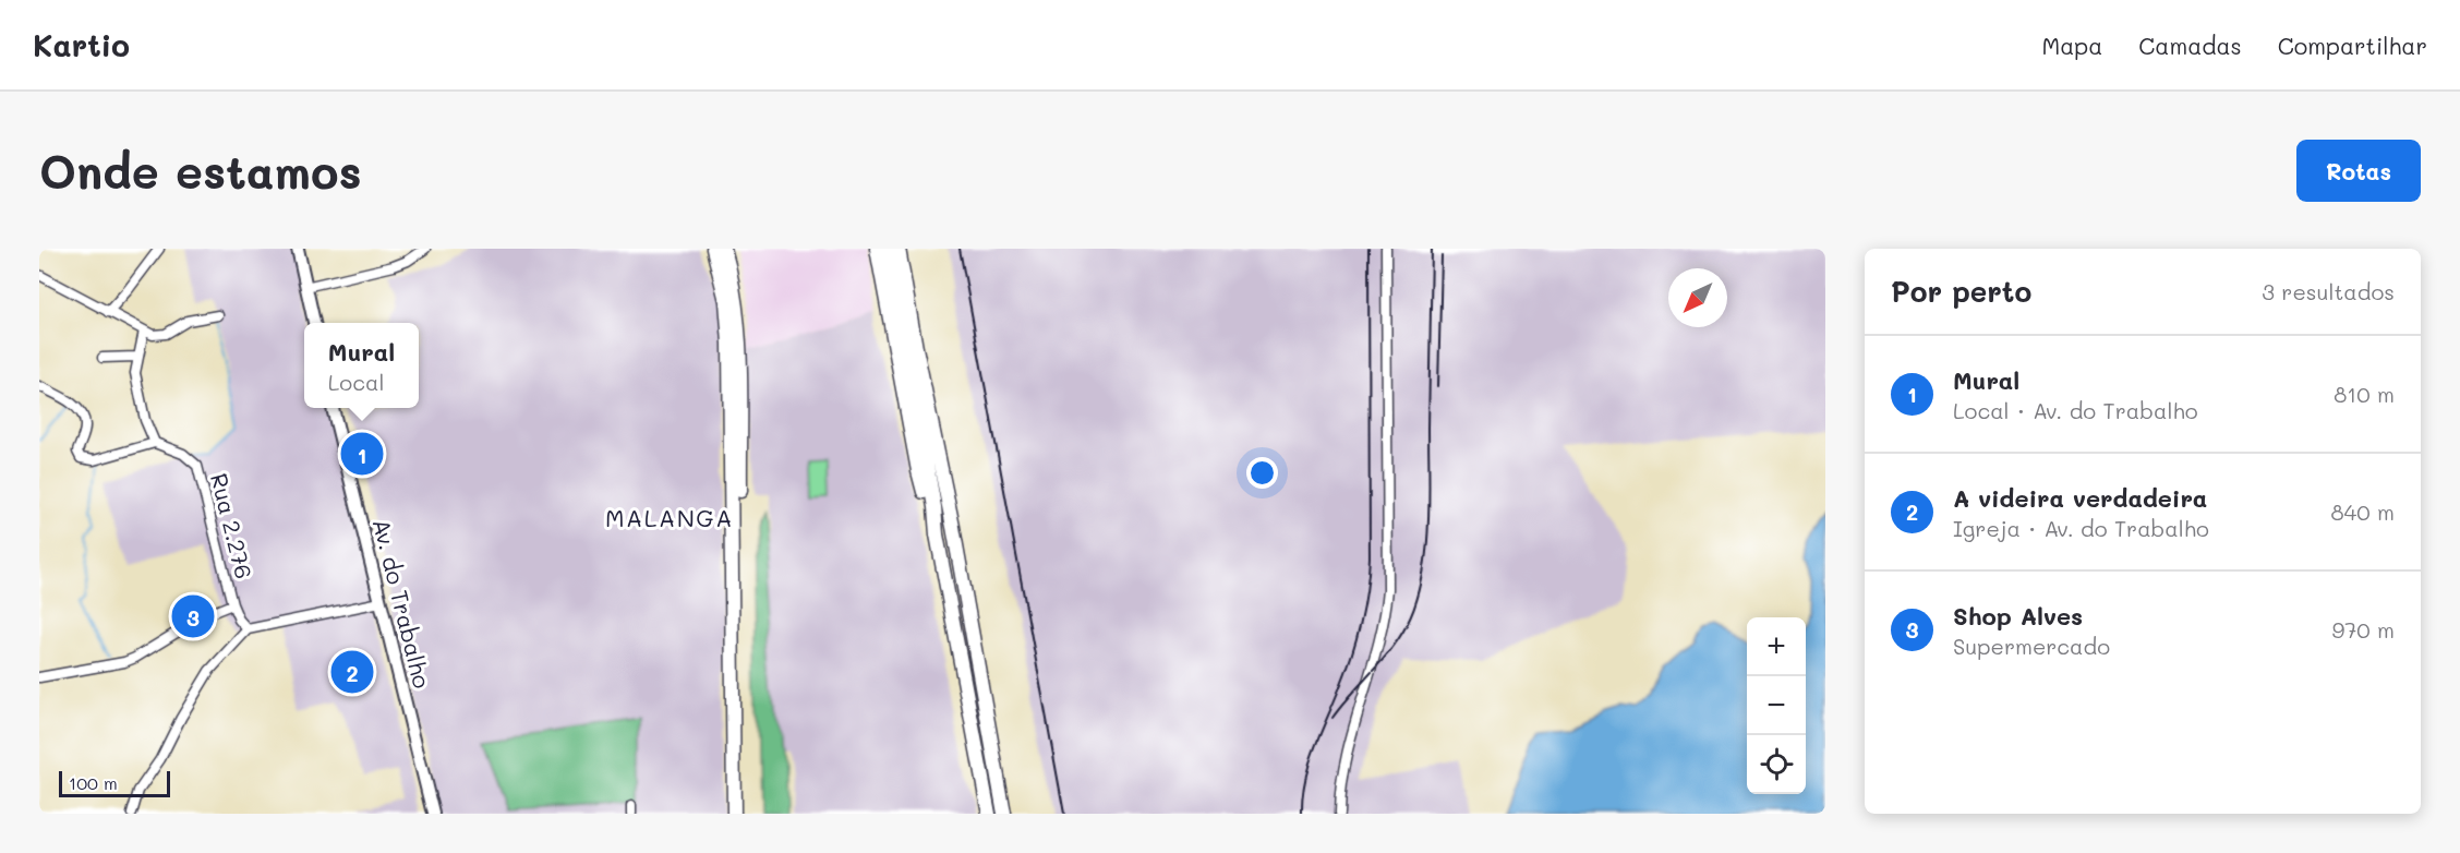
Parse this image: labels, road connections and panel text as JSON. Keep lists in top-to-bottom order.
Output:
{
  "streets": {
    "main road": ["Av. do Trabalho"],
    "street": ["Rua 2.276"]
  },
  "districts": ["MALANGA"],
  "scale_bar": "100 m",
  "north": "bottom left",
  "page": {
    "header": "Kartio",
    "nav": ["Mapa", "Camadas", "Compartilhar"],
    "buttons": "Rotas",
    "title": "Onde estamos",
    "heading": ["Por perto", "3 resultados"],
    "popup": ["Mural", "Local"],
    "list": [
      {
        "mark": "1",
        "name": "Mural",
        "note": "Local · Av. do Trabalho",
        "value": "810 m"
      },
      {
        "mark": "2",
        "name": "A videira verdadeira",
        "note": "Igreja · Av. do Trabalho",
        "value": "840 m"
      },
      {
        "mark": "3",
        "name": "Shop Alves",
        "note": "Supermercado",
        "value": "970 m"
      }
    ],
    "pins": ["1", "3", "2"],
    "map_buttons": ["+", "−"],
    "scale": "100 m"
  }
}
